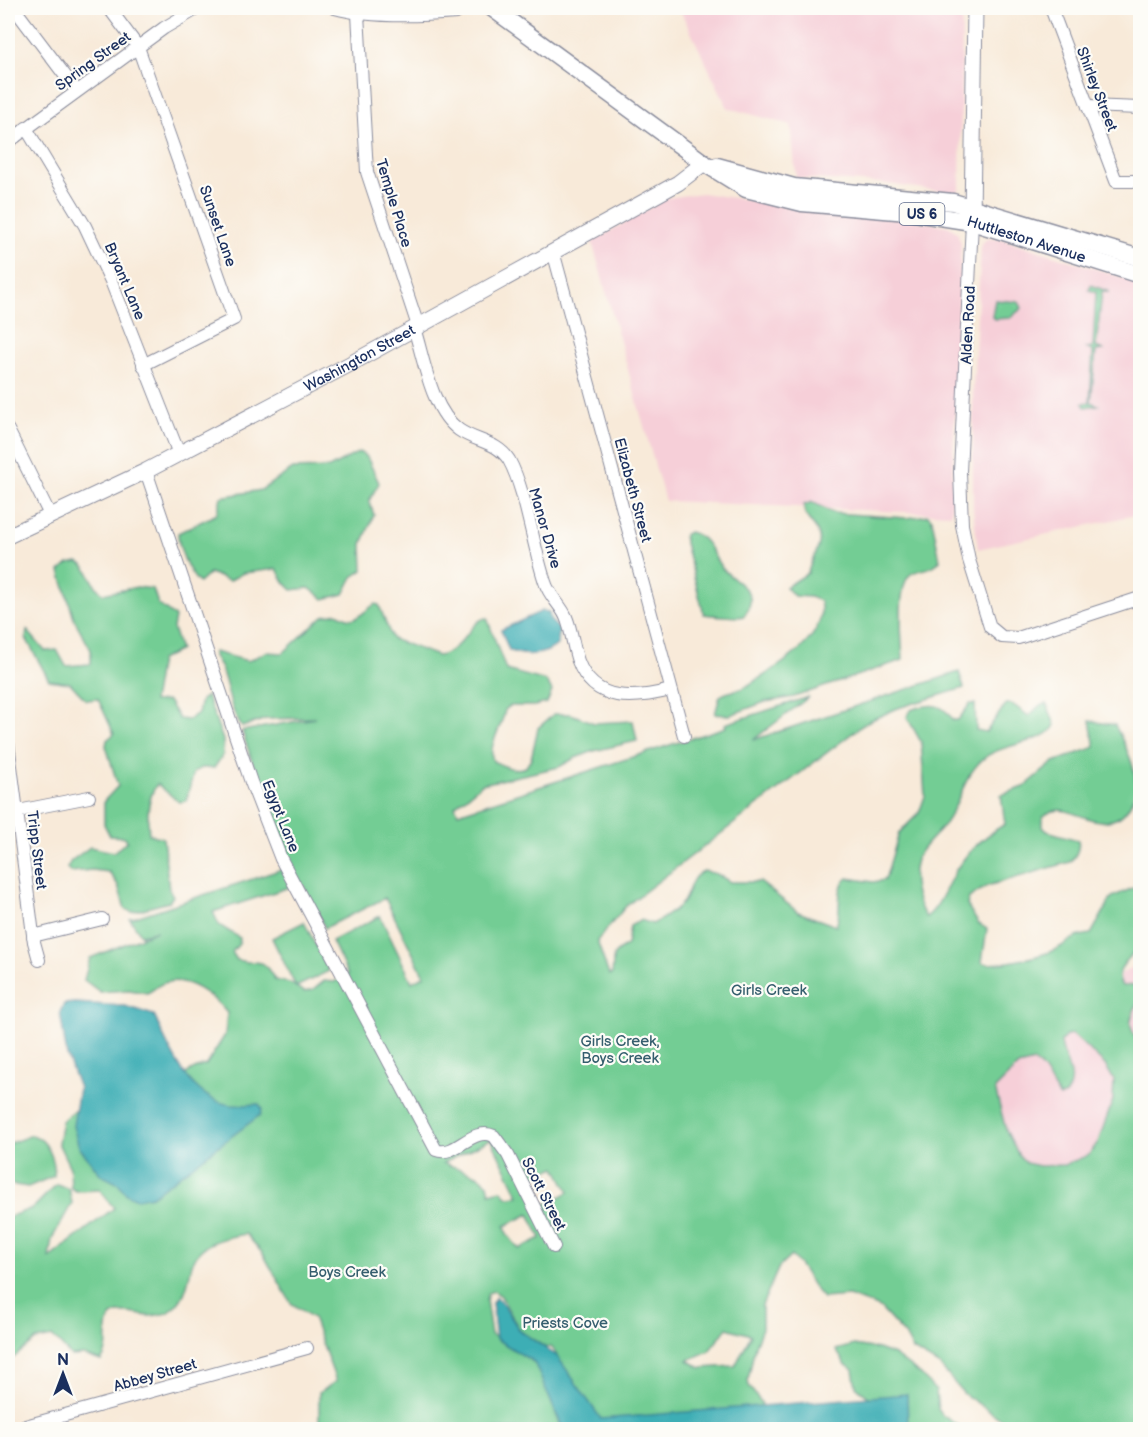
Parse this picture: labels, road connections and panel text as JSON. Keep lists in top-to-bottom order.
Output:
{
  "streets": {
    "highway": ["US 6", "Huttleston Avenue"],
    "main road": ["Alden Road", "Washington Street"],
    "street": [
      "Spring Street",
      "Shirley Street",
      "Temple Place",
      "Sunset Lane",
      "Bryant Lane",
      "Elizabeth Street",
      "Manor Drive",
      "Egypt Lane",
      "Tripp Street",
      "Scott Street",
      "Abbey Street"
    ]
  },
  "crossings": [
    ["Spring Street", "Sunset Lane"],
    ["Spring Street", "Bryant Lane"],
    ["Temple Place", "Washington Street"],
    ["Temple Place", "Manor Drive"],
    ["Sunset Lane", "Bryant Lane"],
    ["Huttleston Avenue", "Alden Road"],
    ["Huttleston Avenue", "Washington Street"],
    ["Bryant Lane", "Washington Street"],
    ["Washington Street", "Elizabeth Street"],
    ["Washington Street", "Manor Drive"],
    ["Washington Street", "Egypt Lane"],
    ["Elizabeth Street", "Manor Drive"],
    ["Egypt Lane", "Scott Street"]
  ],
  "parks": [
    "Girls Creek",
    "Girls Creek, Boys Creek",
    "Boys Creek",
    "Priests Cove"
  ],
  "north": "top"
}
